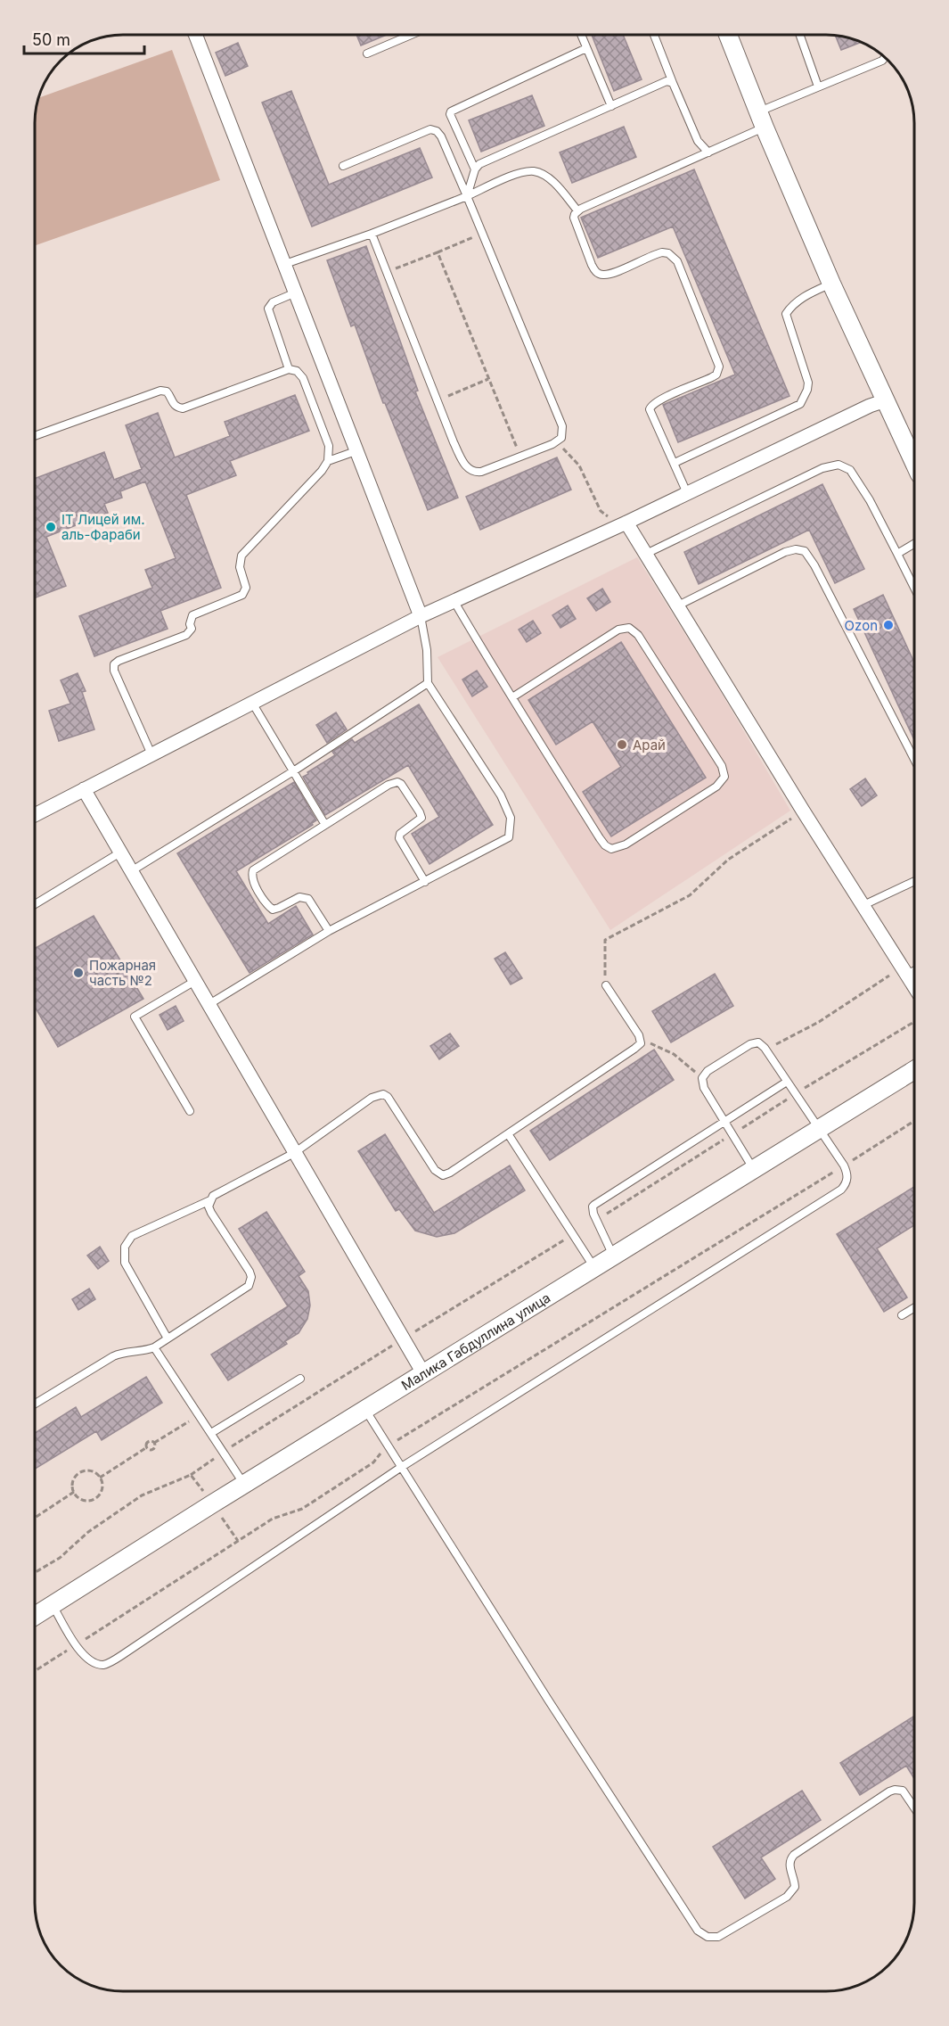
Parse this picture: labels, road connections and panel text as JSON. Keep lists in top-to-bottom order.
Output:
{
  "streets": {
    "street": ["Малика Габдуллина улица"]
  },
  "places": [
    "IT Лицей им. аль-Фараби",
    "Ozon",
    "Арай",
    "Пожарная часть №2"
  ],
  "scale_bar": "50 m"
}
